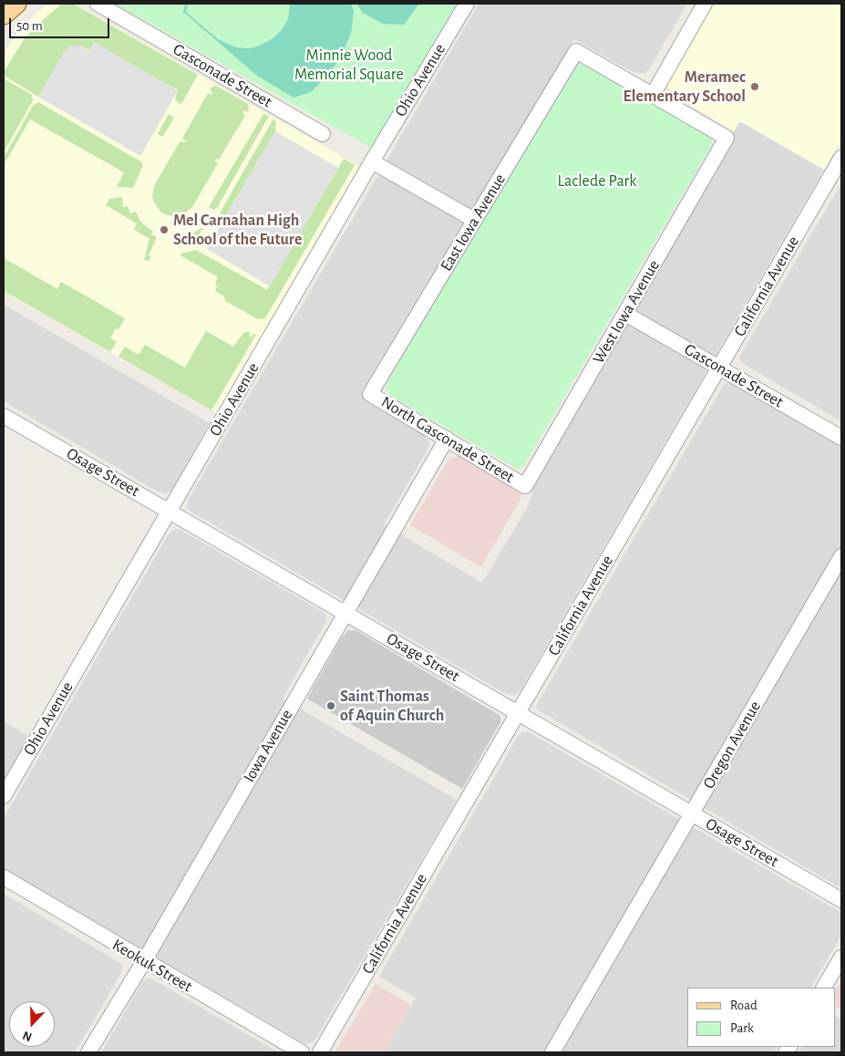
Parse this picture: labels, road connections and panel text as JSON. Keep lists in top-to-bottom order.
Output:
{
  "streets": {
    "street": [
      "Gasconade Street",
      "Ohio Avenue",
      "East Iowa Avenue",
      "California Avenue",
      "West Iowa Avenue",
      "North Gasconade Street",
      "Osage Street",
      "Oregon Avenue",
      "Iowa Avenue",
      "Keokuk Street"
    ]
  },
  "crossings": [
    ["Gasconade Street", "California Avenue"],
    ["Gasconade Street", "West Iowa Avenue"],
    ["Ohio Avenue", "Osage Street"],
    ["East Iowa Avenue", "West Iowa Avenue"],
    ["East Iowa Avenue", "North Gasconade Street"],
    ["California Avenue", "Osage Street"],
    ["West Iowa Avenue", "North Gasconade Street"],
    ["North Gasconade Street", "Iowa Avenue"],
    ["Osage Street", "Oregon Avenue"],
    ["Osage Street", "Iowa Avenue"],
    ["Iowa Avenue", "Keokuk Street"]
  ],
  "parks": ["Minnie Wood Memorial Square", "Laclede Park"],
  "places": ["Meramec Elementary School", "Mel Carnahan High School of the Future", "Saint Thomas of Aquin Church"],
  "legend": ["Road", "Park"],
  "scale_bar": "50 m",
  "north": "bottom"
}
